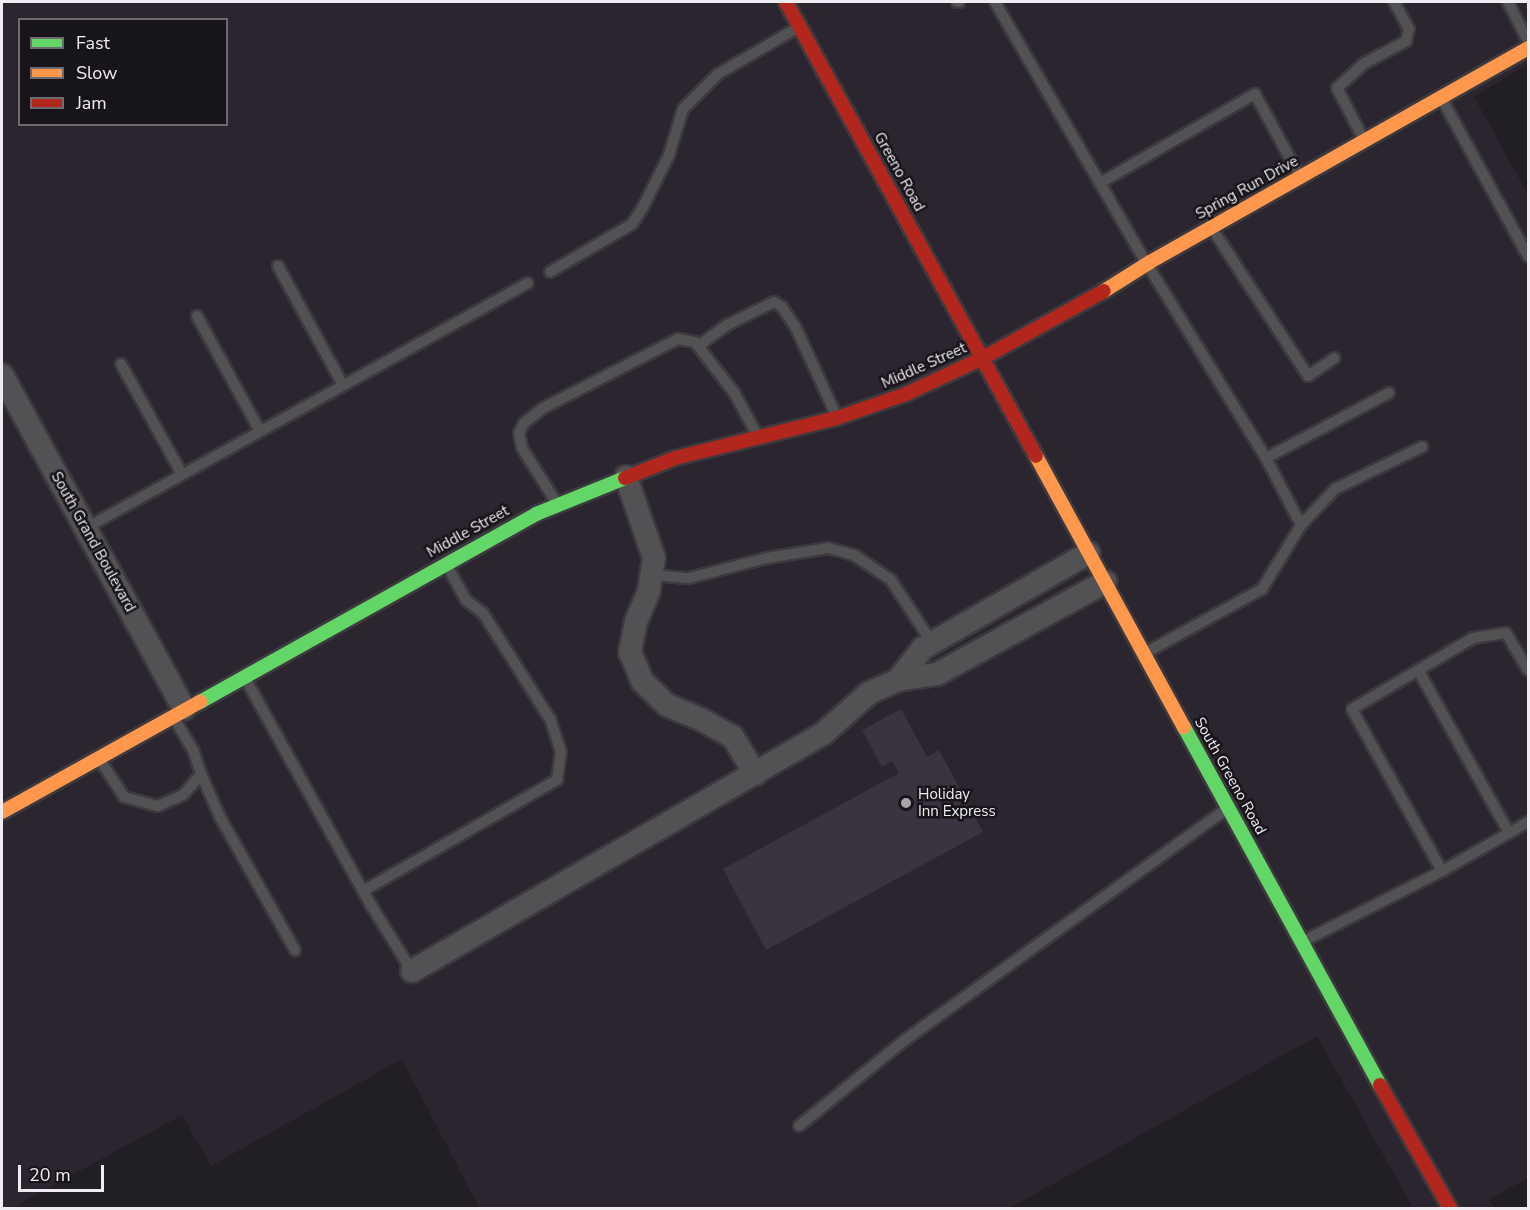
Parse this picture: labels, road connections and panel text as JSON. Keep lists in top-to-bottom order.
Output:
{
  "streets": {
    "street": [
      "Greeno Road",
      "Spring Run Drive",
      "Middle Street",
      "South Grand Boulevard",
      "South Greeno Road"
    ]
  },
  "crossings": [
    ["Greeno Road", "Spring Run Drive"],
    ["Greeno Road", "Middle Street"],
    ["Greeno Road", "South Greeno Road"],
    ["Spring Run Drive", "Middle Street"],
    ["Spring Run Drive", "South Greeno Road"],
    ["Middle Street", "South Grand Boulevard"],
    ["Middle Street", "South Greeno Road"]
  ],
  "places": ["Holiday Inn Express"],
  "legend": ["Fast", "Slow", "Jam"],
  "scale_bar": "20 m"
}
